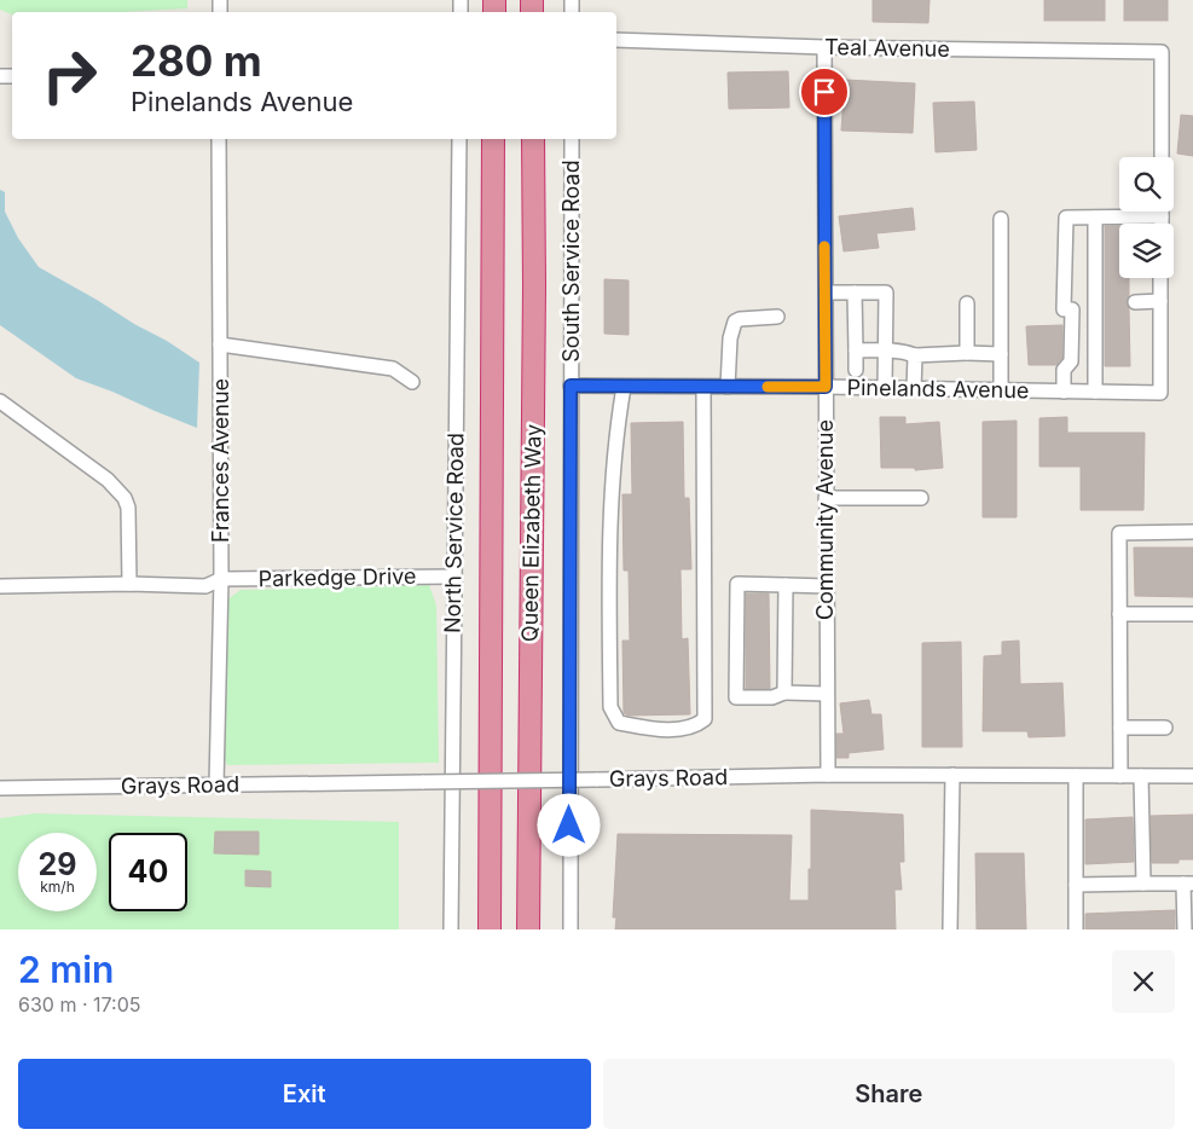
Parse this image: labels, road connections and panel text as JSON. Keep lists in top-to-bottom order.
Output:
{
  "streets": {
    "highway": ["Queen Elizabeth Way"],
    "street": [
      "Teal Avenue",
      "South Service Road",
      "Pinelands Avenue",
      "Frances Avenue",
      "Community Avenue",
      "North Service Road",
      "Parkedge Drive",
      "Grays Road"
    ]
  },
  "crossings": [
    ["Teal Avenue", "Community Avenue"],
    ["South Service Road", "Pinelands Avenue"],
    ["Pinelands Avenue", "Community Avenue"],
    ["Frances Avenue", "Parkedge Drive"],
    ["Frances Avenue", "Grays Road"],
    ["Community Avenue", "Grays Road"],
    ["North Service Road", "Parkedge Drive"]
  ],
  "page": {
    "turn": ["280 m", "Pinelands Avenue"],
    "speed": "29 km/h",
    "limit": "40",
    "heading": ["2 min", "630 m · 17:05"],
    "buttons": ["Exit", "Share"]
  }
}
